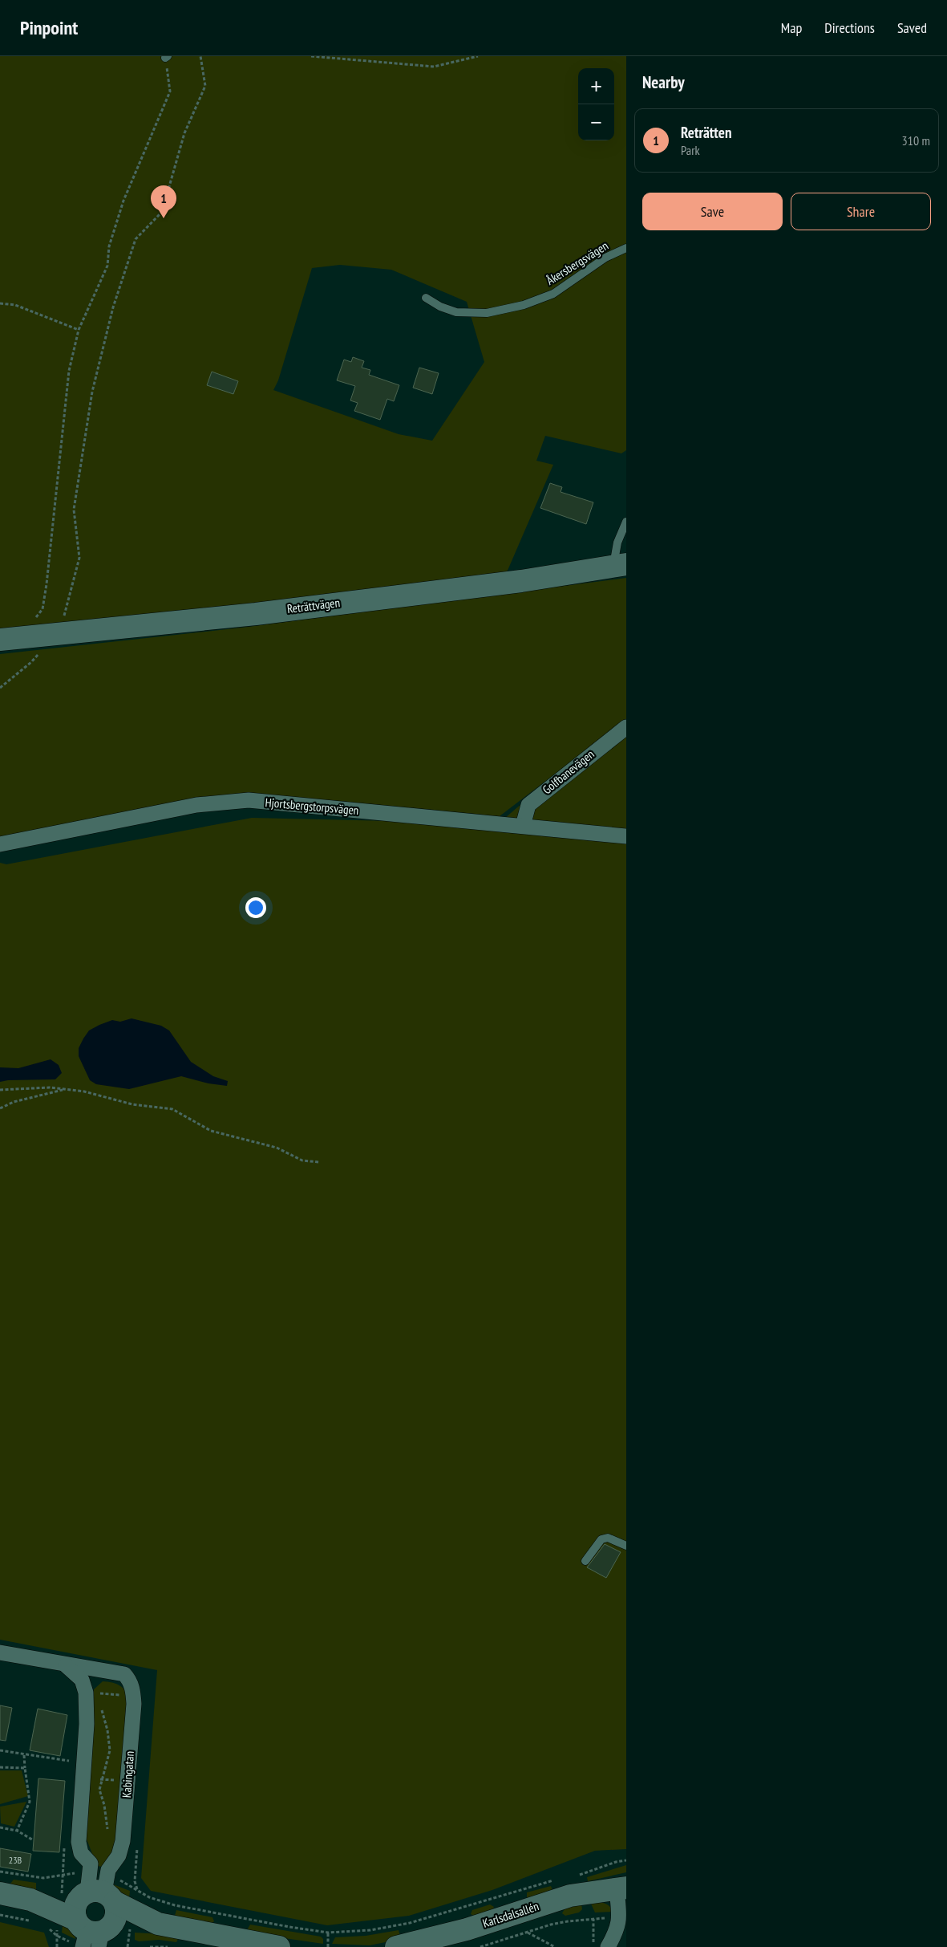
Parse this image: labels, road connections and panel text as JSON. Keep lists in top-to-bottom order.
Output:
{
  "streets": {
    "street": [
      "Reträttvägen",
      "Golfbanevägen",
      "Hjortsbergstorpsvägen",
      "Kabingatan",
      "Karlsdalsallén"
    ],
    "lane": ["Åkersbergsvägen"]
  },
  "crossings": [
    ["Golfbanevägen", "Hjortsbergstorpsvägen"]
  ],
  "house_numbers": ["23B"],
  "page": {
    "header": "Pinpoint",
    "nav": ["Map", "Directions", "Saved"],
    "heading": "Nearby",
    "map_buttons": ["+", "−"],
    "list": [
      {
        "mark": "1",
        "name": "Reträtten",
        "note": "Park",
        "value": "310 m"
      }
    ],
    "buttons": ["Save", "Share"],
    "pins": "1"
  }
}
